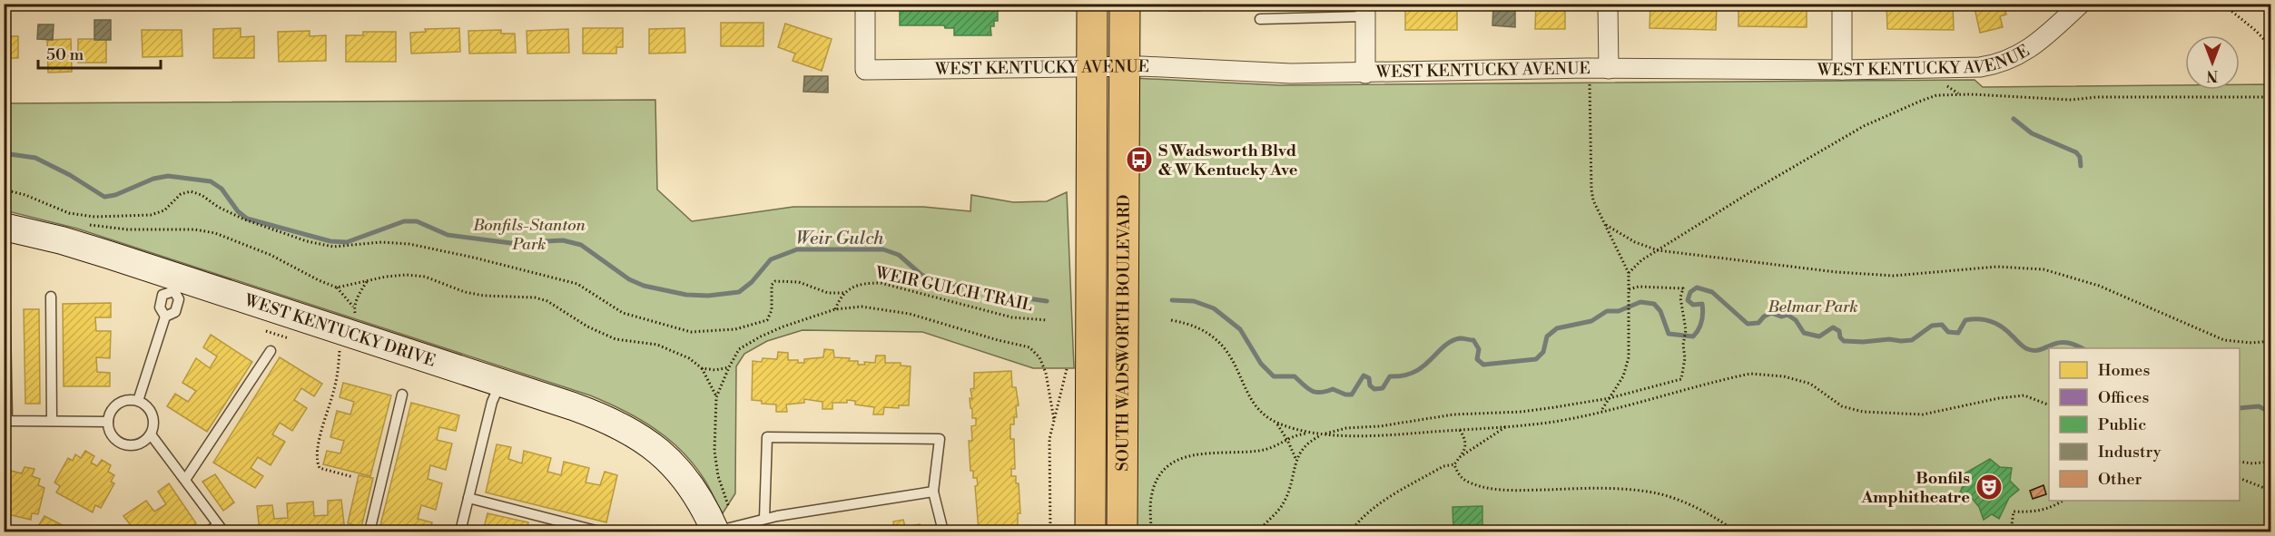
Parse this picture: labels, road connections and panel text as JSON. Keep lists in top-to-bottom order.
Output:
{
  "streets": {
    "main road": ["SOUTH WADSWORTH BOULEVARD"],
    "street": ["WEST KENTUCKY AVENUE", "WEST KENTUCKY DRIVE"],
    "path": ["WEIR GULCH TRAIL"]
  },
  "crossings": [
    ["WEST KENTUCKY AVENUE", "SOUTH WADSWORTH BOULEVARD"]
  ],
  "water": ["Weir Gulch"],
  "parks": ["Bonfils-Stanton Park", "Belmar Park"],
  "places": {
    "bus stop": ["S Wadsworth Blvd & W Kentucky Ave"],
    "theatre": ["Bonfils Amphitheatre"]
  },
  "legend": [
    "Homes",
    "Offices",
    "Public",
    "Industry",
    "Other"
  ],
  "scale_bar": "50 m",
  "north": "bottom"
}
